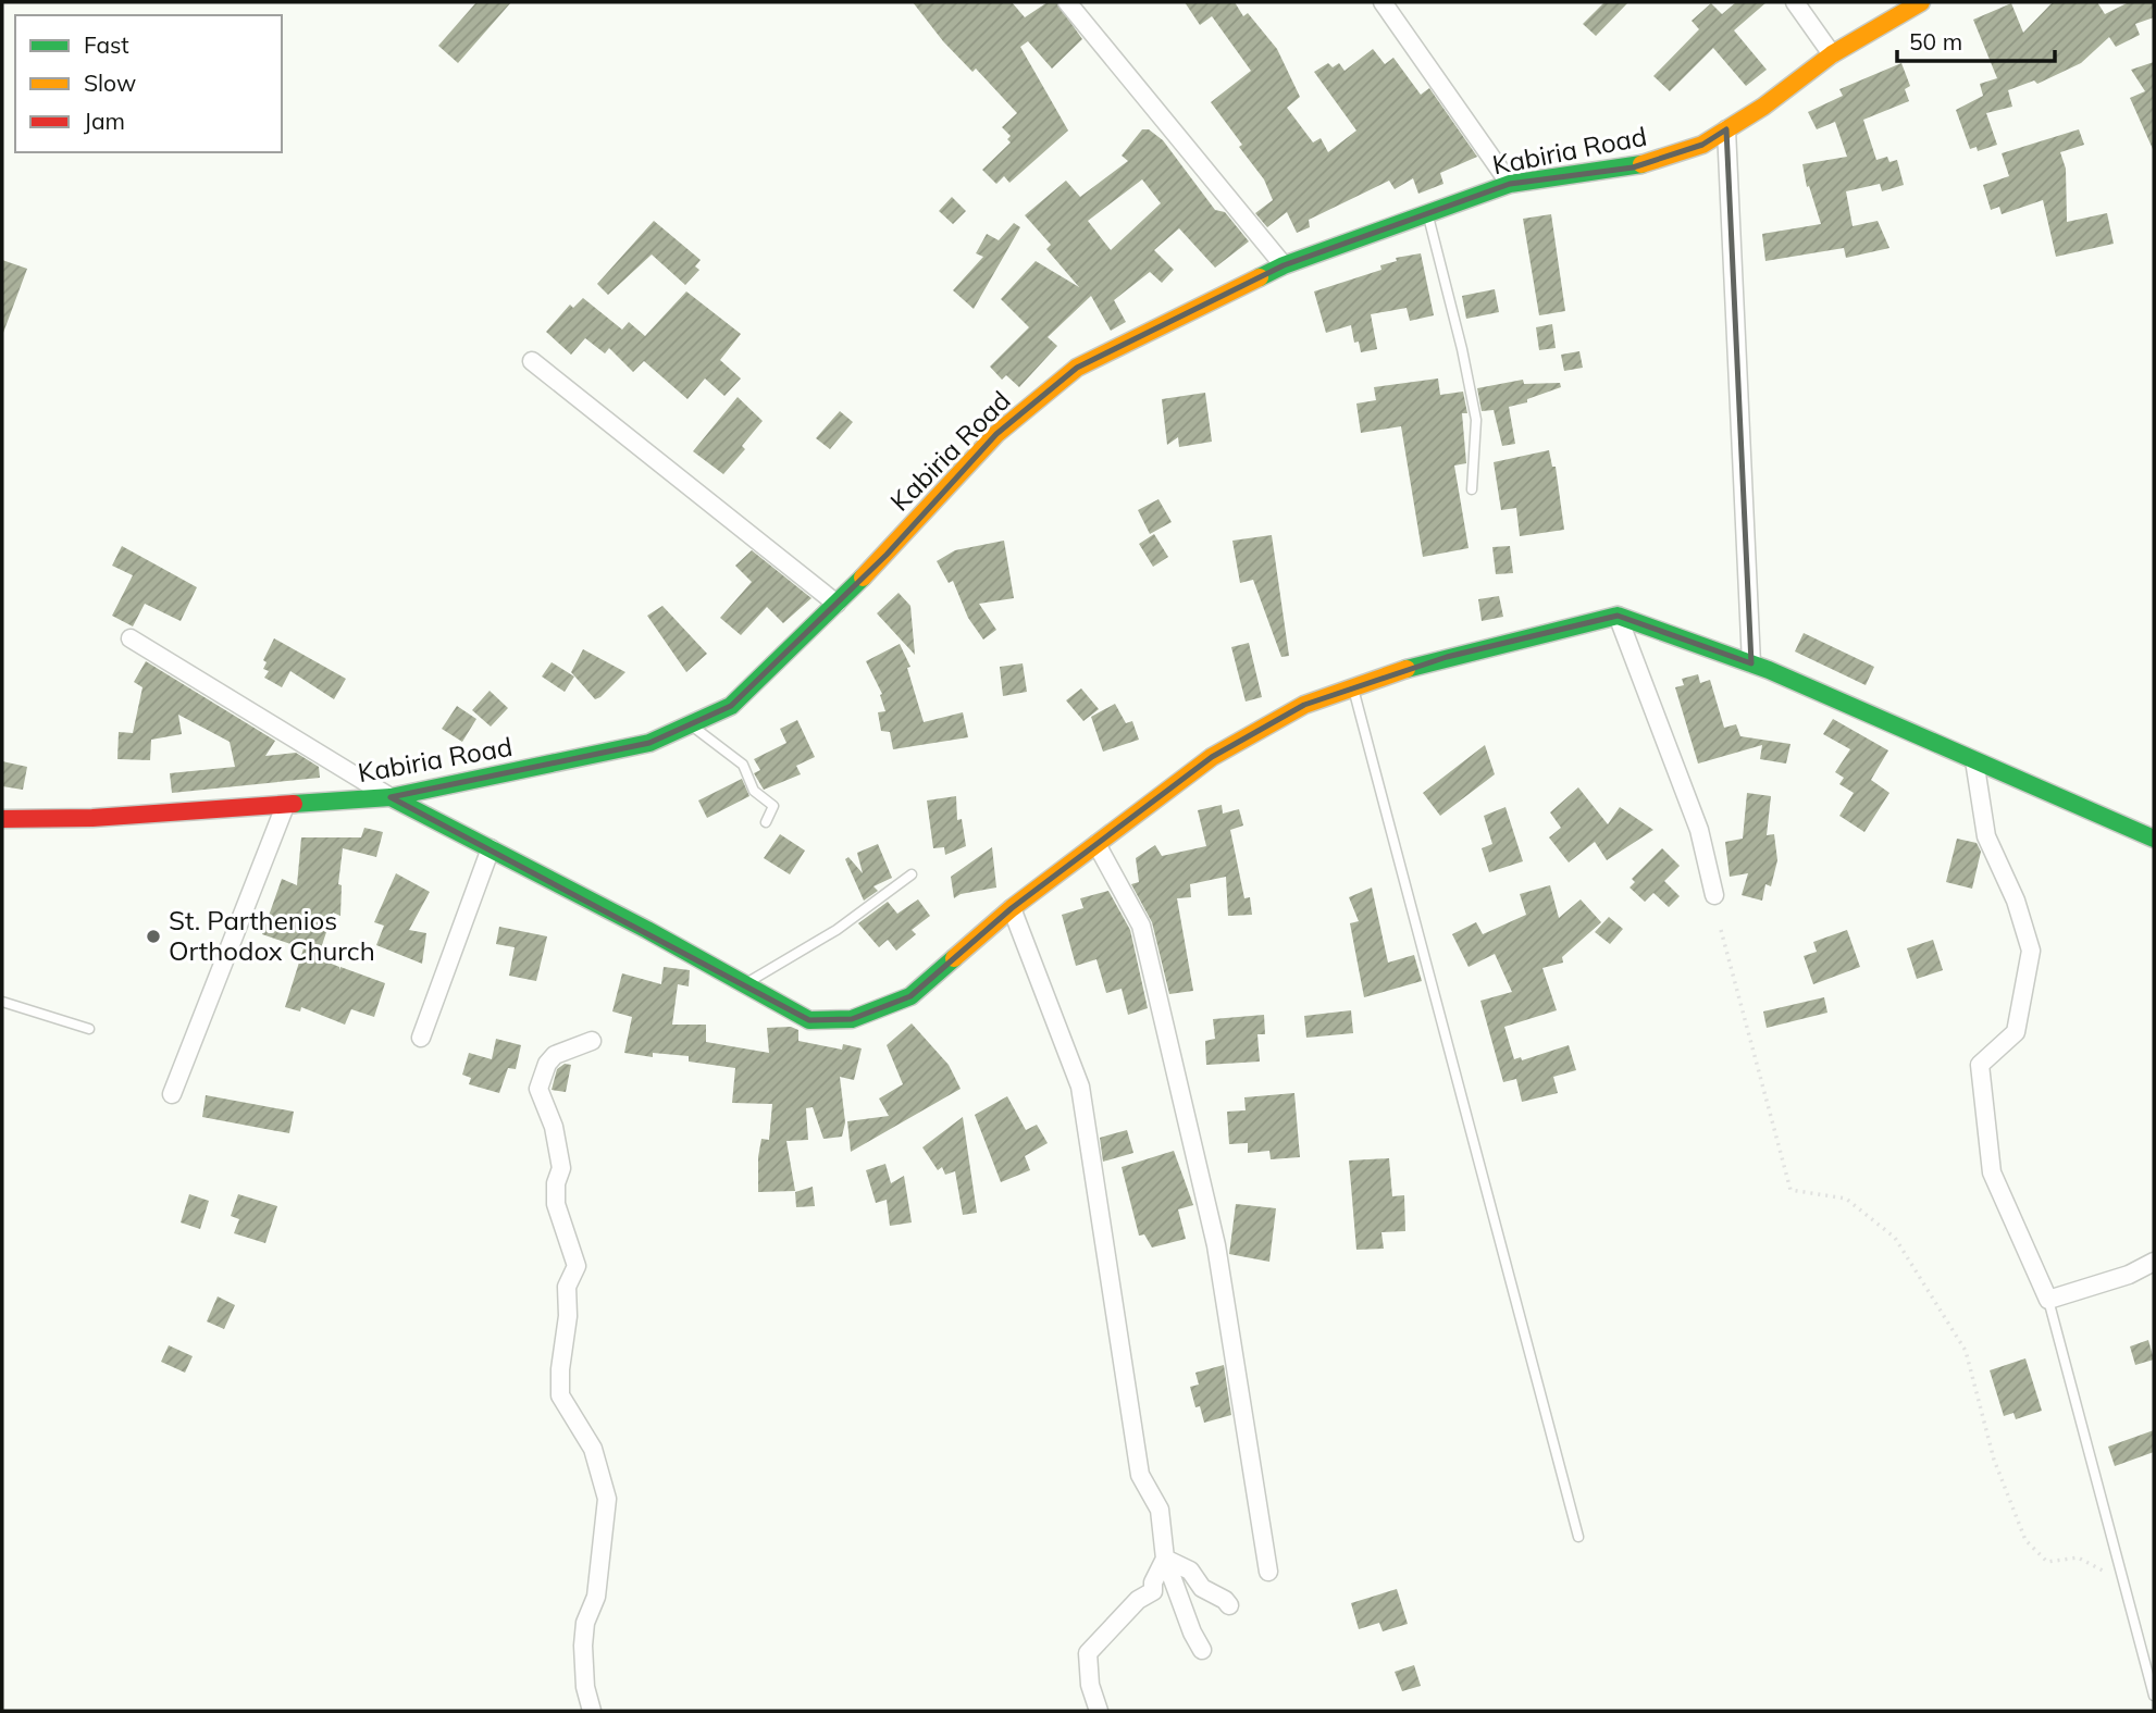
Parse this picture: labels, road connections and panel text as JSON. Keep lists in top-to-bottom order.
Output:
{
  "streets": {
    "main road": ["Kabiria Road"]
  },
  "places": ["St. Parthenios Orthodox Church"],
  "legend": ["Fast", "Slow", "Jam"],
  "scale_bar": "50 m"
}
